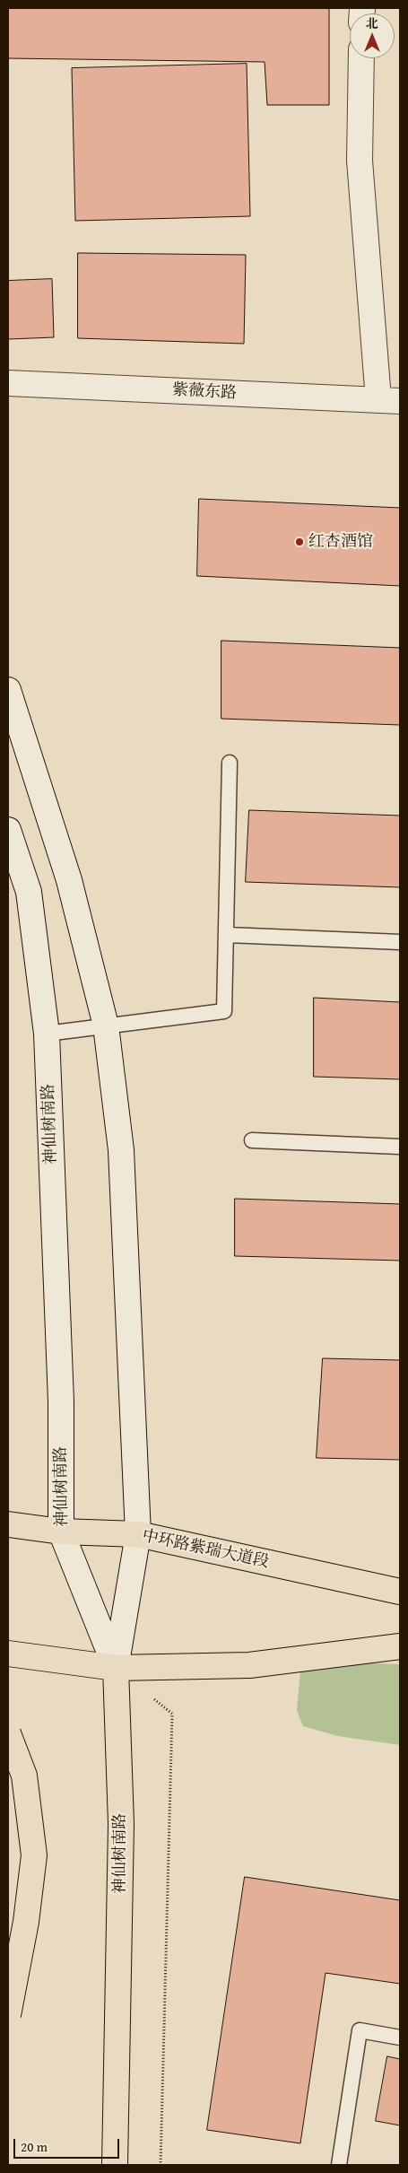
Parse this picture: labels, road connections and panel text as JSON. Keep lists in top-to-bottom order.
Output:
{
  "streets": {
    "main road": ["紫薇东路", "神仙树南路", "中环路紫瑞大道段"]
  },
  "crossings": [
    ["神仙树南路", "中环路紫瑞大道段"]
  ],
  "places": ["红杏酒馆"],
  "scale_bar": "20 m",
  "north": "top"
}
